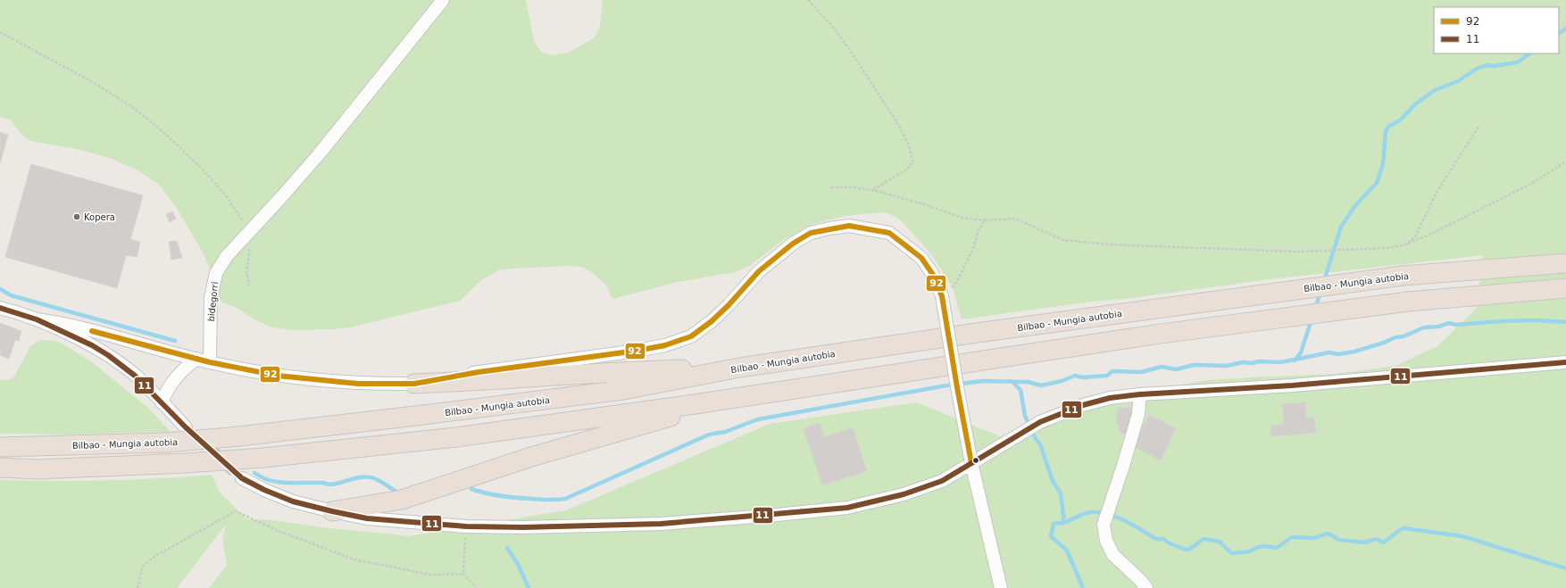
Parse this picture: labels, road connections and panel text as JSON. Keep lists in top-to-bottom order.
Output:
{
  "streets": {
    "highway": ["Bilbao - Mungia autobia"],
    "street": ["bidegorri"]
  },
  "places": ["Kopera"],
  "lines": ["transit line 92", "transit line 11"],
  "legend": ["92", "11"]
}
